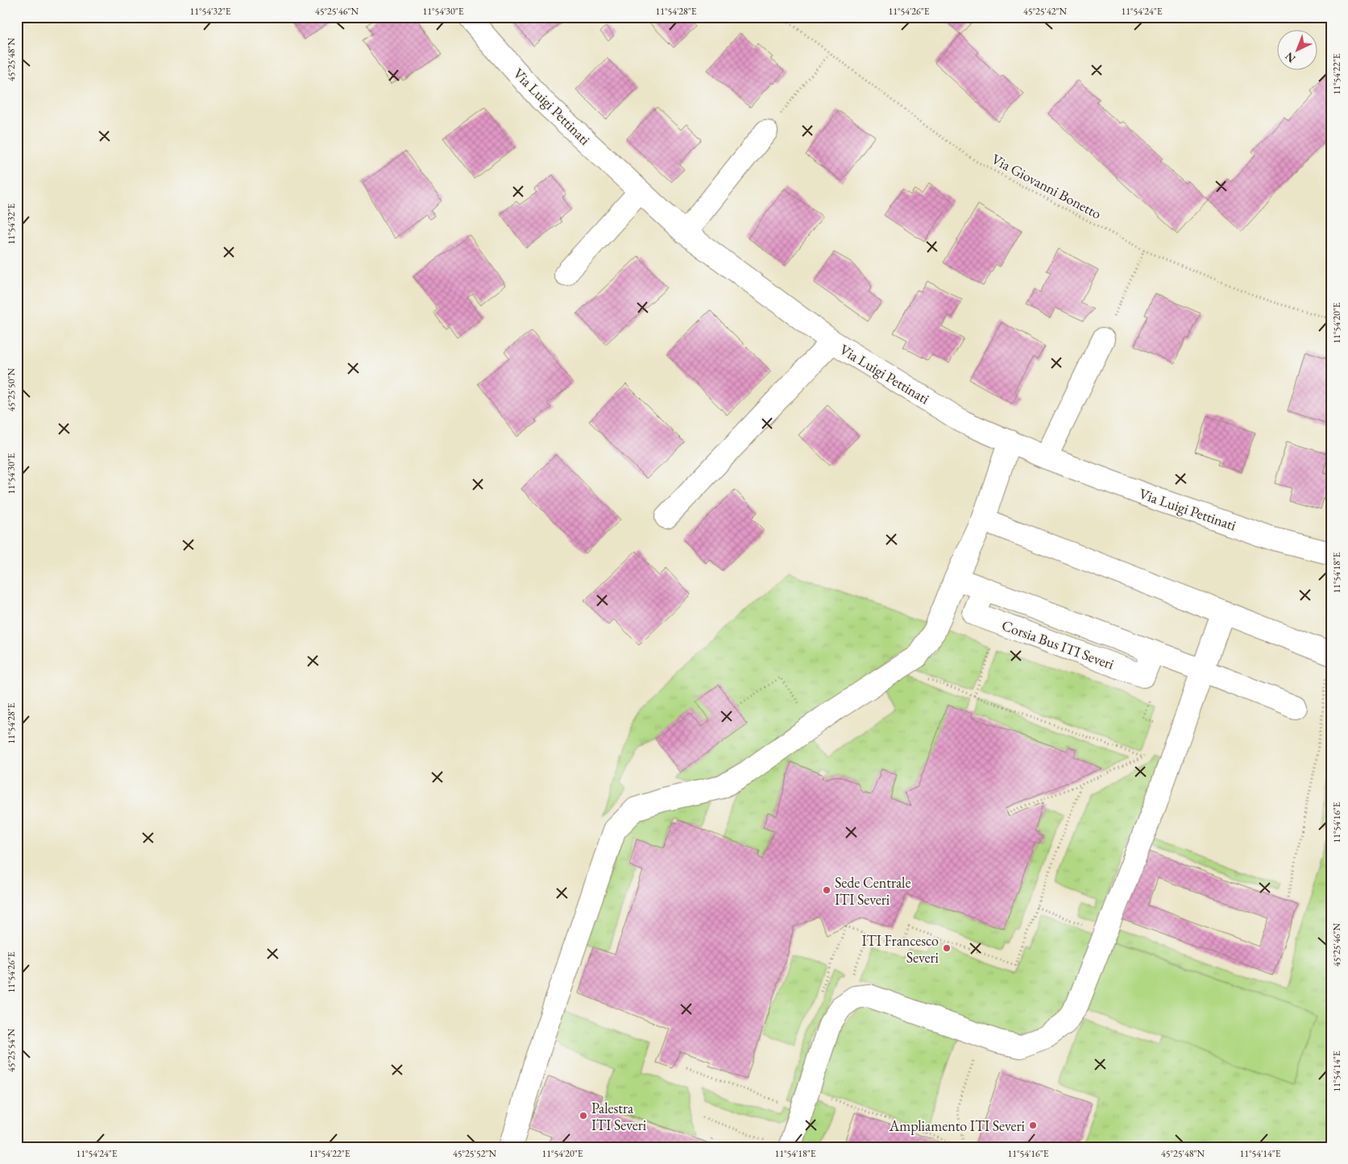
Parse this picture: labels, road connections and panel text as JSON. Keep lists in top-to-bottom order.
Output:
{
  "streets": {
    "street": ["Via Luigi Pettinati", "Corsia Bus ITI Severi"],
    "path": ["Via Giovanni Bonetto"]
  },
  "places": [
    "Sede Centrale ITI Severi",
    "ITI Francesco Severi",
    "Palestra ITI Severi",
    "Ampliamento ITI Severi"
  ],
  "north": "bottom left",
  "coordinates": [
    "11°54'32\"E",
    "45°25'46\"N",
    "11°54'30\"E",
    "11°54'28\"E",
    "11°54'26\"E",
    "45°25'42\"N",
    "11°54'24\"E",
    "45°25'48\"N",
    "11°54'22\"E",
    "11°54'20\"E",
    "45°25'50\"N",
    "11°54'18\"E",
    "11°54'16\"E",
    "45°25'54\"N",
    "11°54'14\"E",
    "45°25'52\"N"
  ]
}
